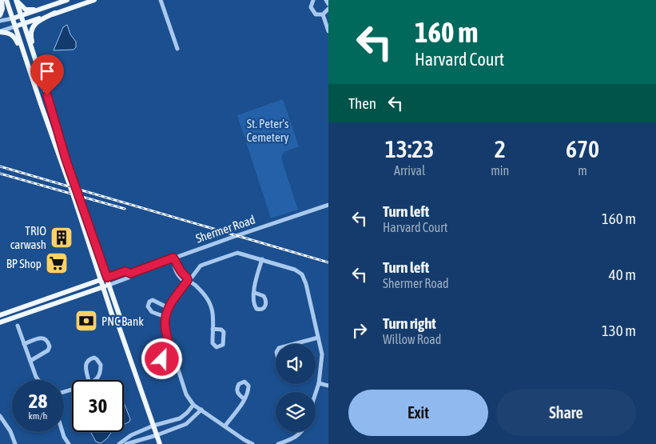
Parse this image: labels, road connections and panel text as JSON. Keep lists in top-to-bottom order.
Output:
{
  "streets": {
    "main road": ["Shermer Road"]
  },
  "parks": ["St. Peter's Cemetery"],
  "places": {
    "building": ["TRIO carwash"],
    "supermarket": ["BP Shop"],
    "bank": ["PNC Bank"]
  },
  "page": {
    "turn": ["160 m", "Harvard Court"],
    "then": "Then",
    "eta": [
      "13:23",
      "Arrival",
      "2",
      "min",
      "670",
      "m"
    ],
    "list": [
      {
        "name": "Turn left",
        "note": "Harvard Court",
        "value": "160 m"
      },
      {
        "name": "Turn left",
        "note": "Shermer Road",
        "value": "40 m"
      },
      {
        "name": "Turn right",
        "note": "Willow Road",
        "value": "130 m"
      }
    ],
    "speed": "28 km/h",
    "limit": "30",
    "buttons": ["Exit", "Share"]
  }
}
